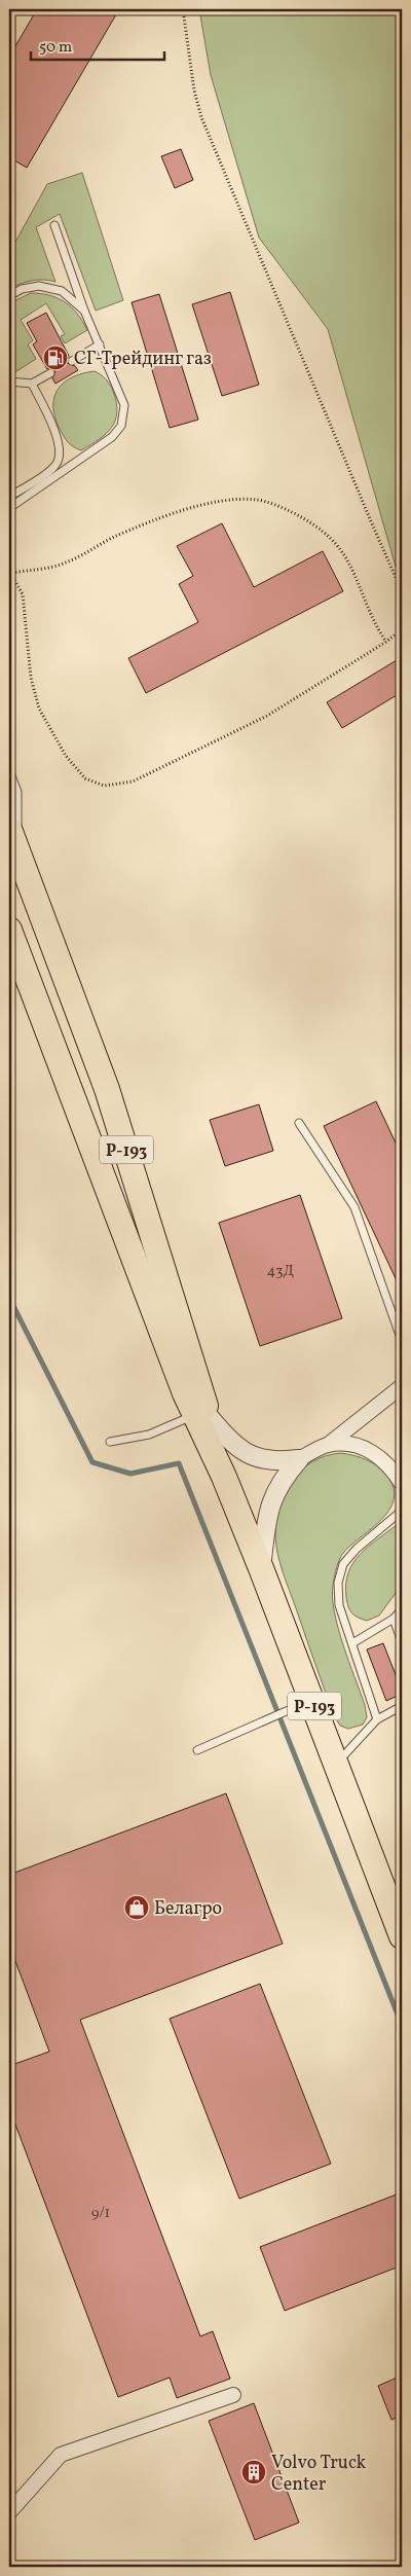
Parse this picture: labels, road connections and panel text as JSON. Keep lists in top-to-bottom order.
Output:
{
  "streets": {
    "highway": ["Р-193"]
  },
  "places": {
    "fuel station": ["СГ-Трейдинг газ"],
    "shop": ["Белагро"],
    "building": ["Volvo Truck Center"]
  },
  "house_numbers": ["43Д", "9/1"],
  "scale_bar": "50 m"
}
